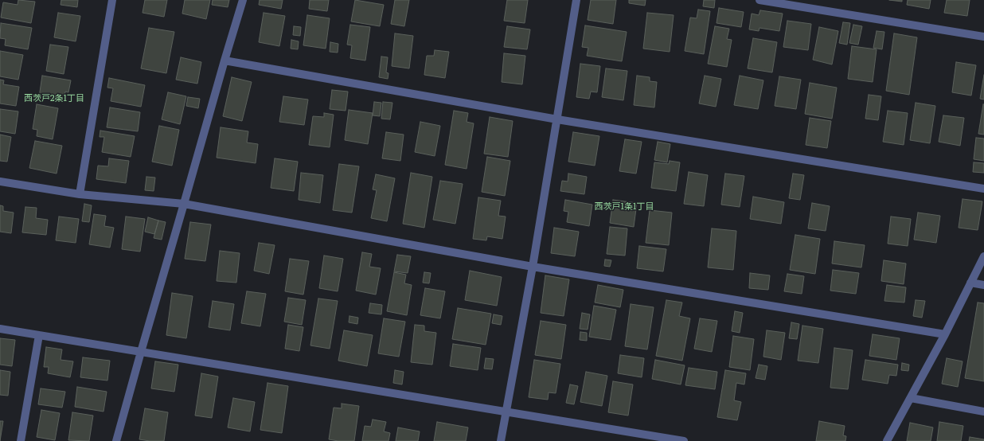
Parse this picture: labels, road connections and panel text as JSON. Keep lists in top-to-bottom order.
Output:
{
  "districts": ["西茨戸2条1丁目", "西茨戸1条1丁目"]
}
